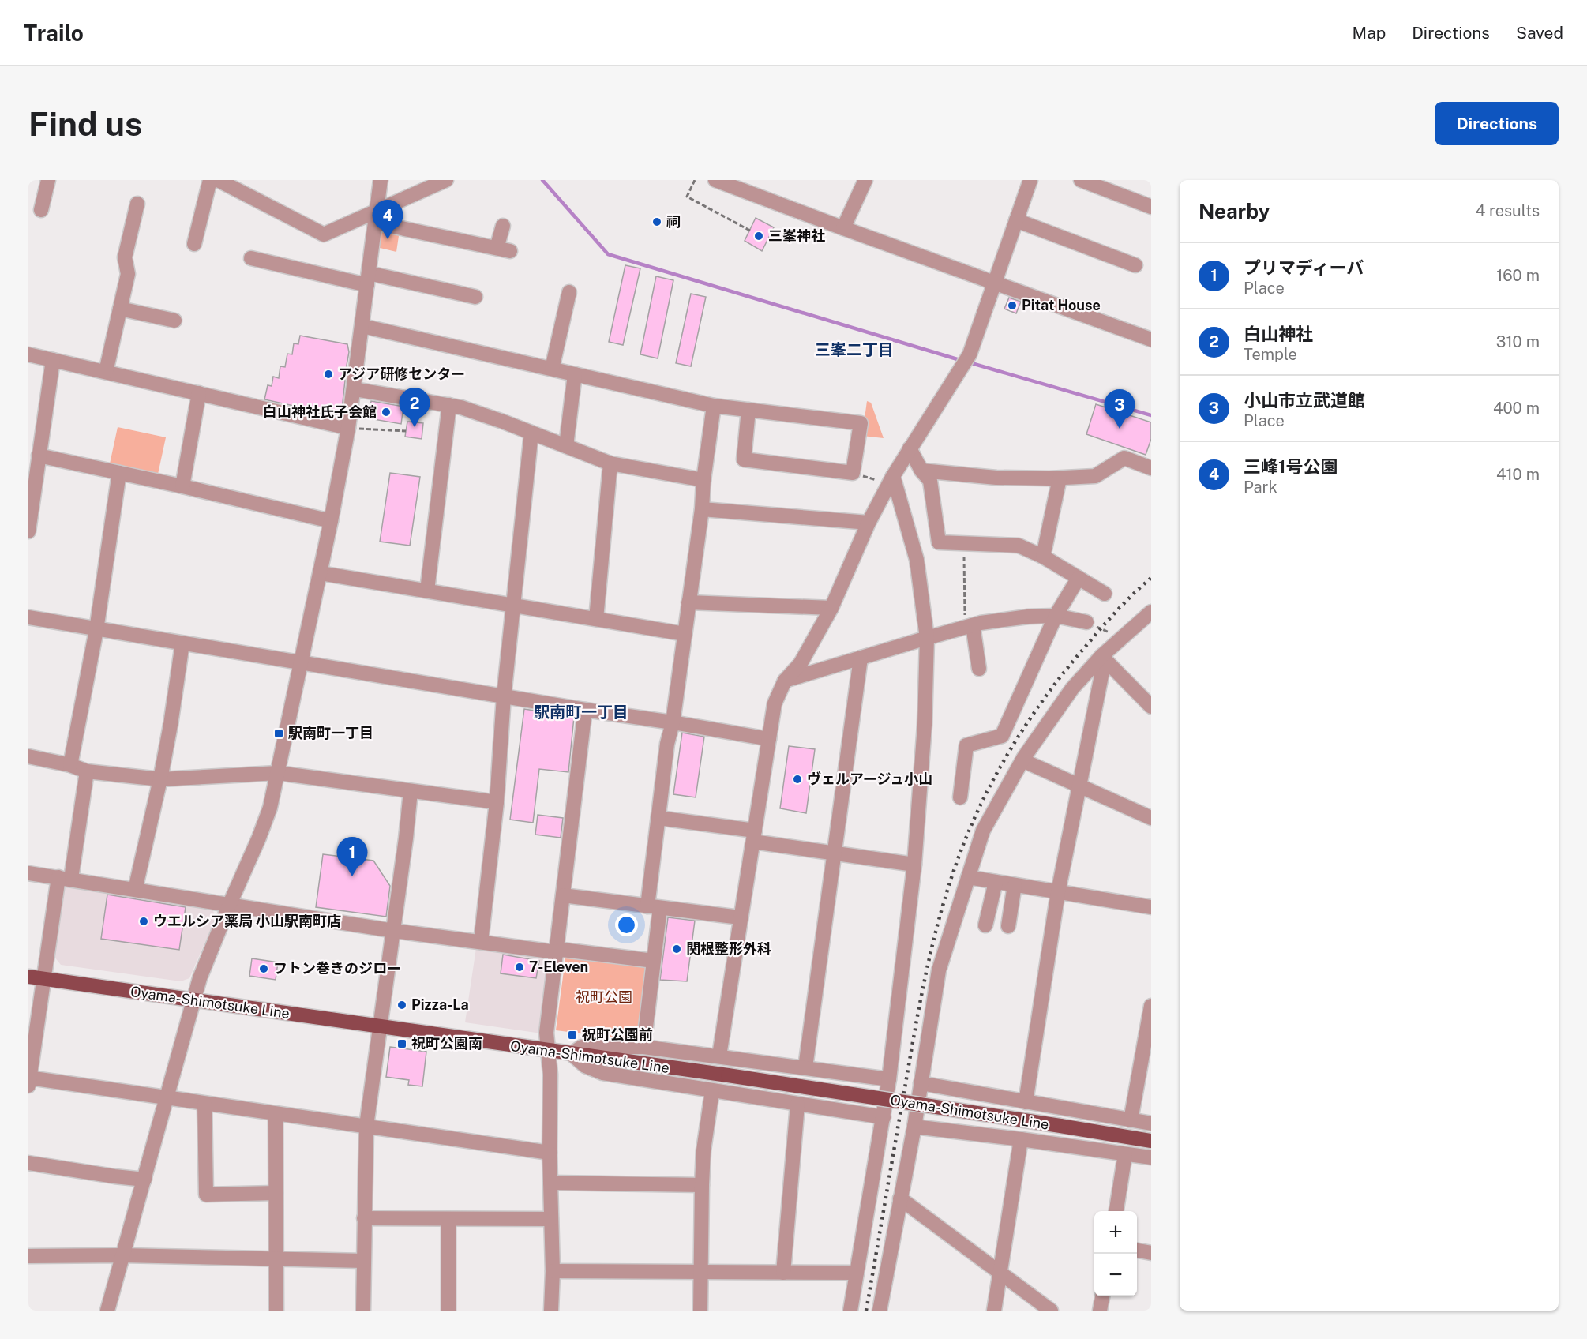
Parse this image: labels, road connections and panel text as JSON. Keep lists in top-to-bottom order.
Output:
{
  "streets": {
    "main road": ["Oyama-Shimotsuke Line"]
  },
  "districts": ["三峯二丁目", "駅南町一丁目"],
  "parks": ["祝町公園"],
  "places": {
    "other": [
      "祠",
      "三峯神社",
      "Pitat House",
      "アジア研修センター",
      "白山神社氏子会館",
      "ヴェルアージュ小山",
      "ウエルシア薬局 小山駅南町店",
      "関根整形外科",
      "7-Eleven",
      "フトン巻きのジロー",
      "Pizza-La"
    ],
    "transit": ["駅南町一丁目", "祝町公園前", "祝町公園南"]
  },
  "page": {
    "header": "Trailo",
    "nav": ["Map", "Directions", "Saved"],
    "buttons": "Directions",
    "title": "Find us",
    "heading": ["Nearby", "4 results"],
    "pins": [
      "4",
      "2",
      "3",
      "1"
    ],
    "list": [
      {
        "mark": "1",
        "name": "プリマディーバ",
        "note": "Place",
        "value": "160 m"
      },
      {
        "mark": "2",
        "name": "白山神社",
        "note": "Temple",
        "value": "310 m"
      },
      {
        "mark": "3",
        "name": "小山市立武道館",
        "note": "Place",
        "value": "400 m"
      },
      {
        "mark": "4",
        "name": "三峰1号公園",
        "note": "Park",
        "value": "410 m"
      }
    ],
    "map_buttons": ["+", "−"]
  }
}
